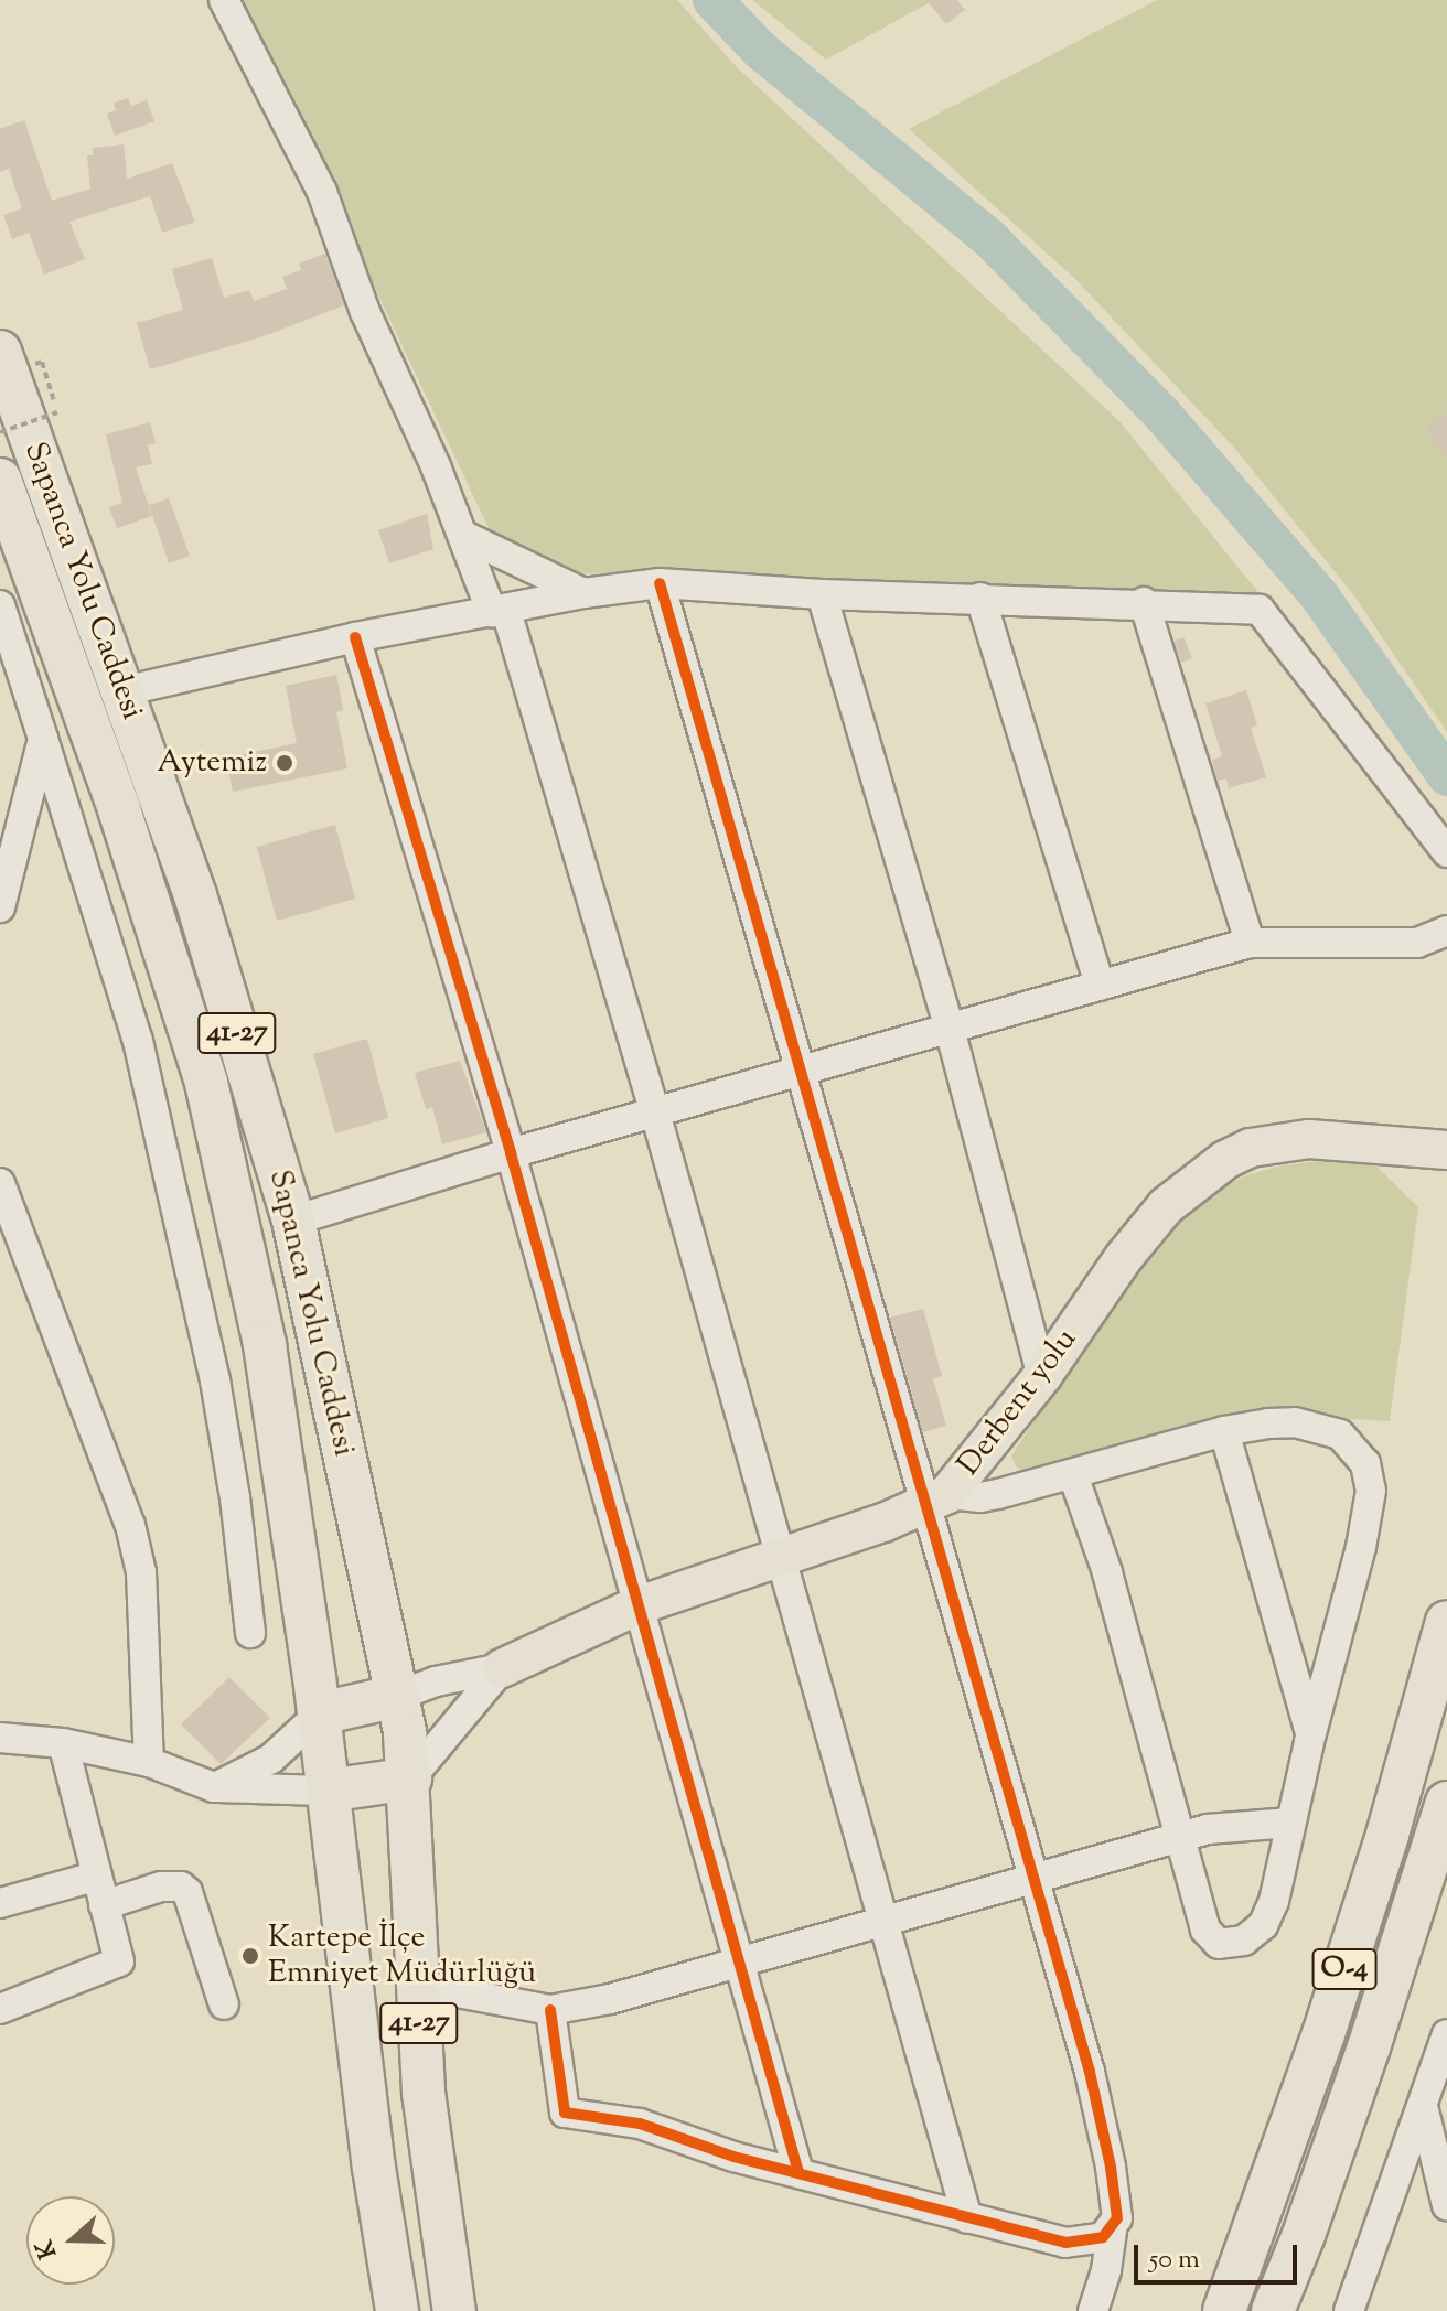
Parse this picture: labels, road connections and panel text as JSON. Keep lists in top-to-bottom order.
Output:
{
  "streets": {
    "highway": ["Sapanca Yolu Caddesi", "41-27", "O-4"],
    "main road": ["Derbent yolu"]
  },
  "places": ["Aytemiz", "Kartepe İlçe Emniyet Müdürlüğü"],
  "scale_bar": "50 m",
  "north": "left"
}
